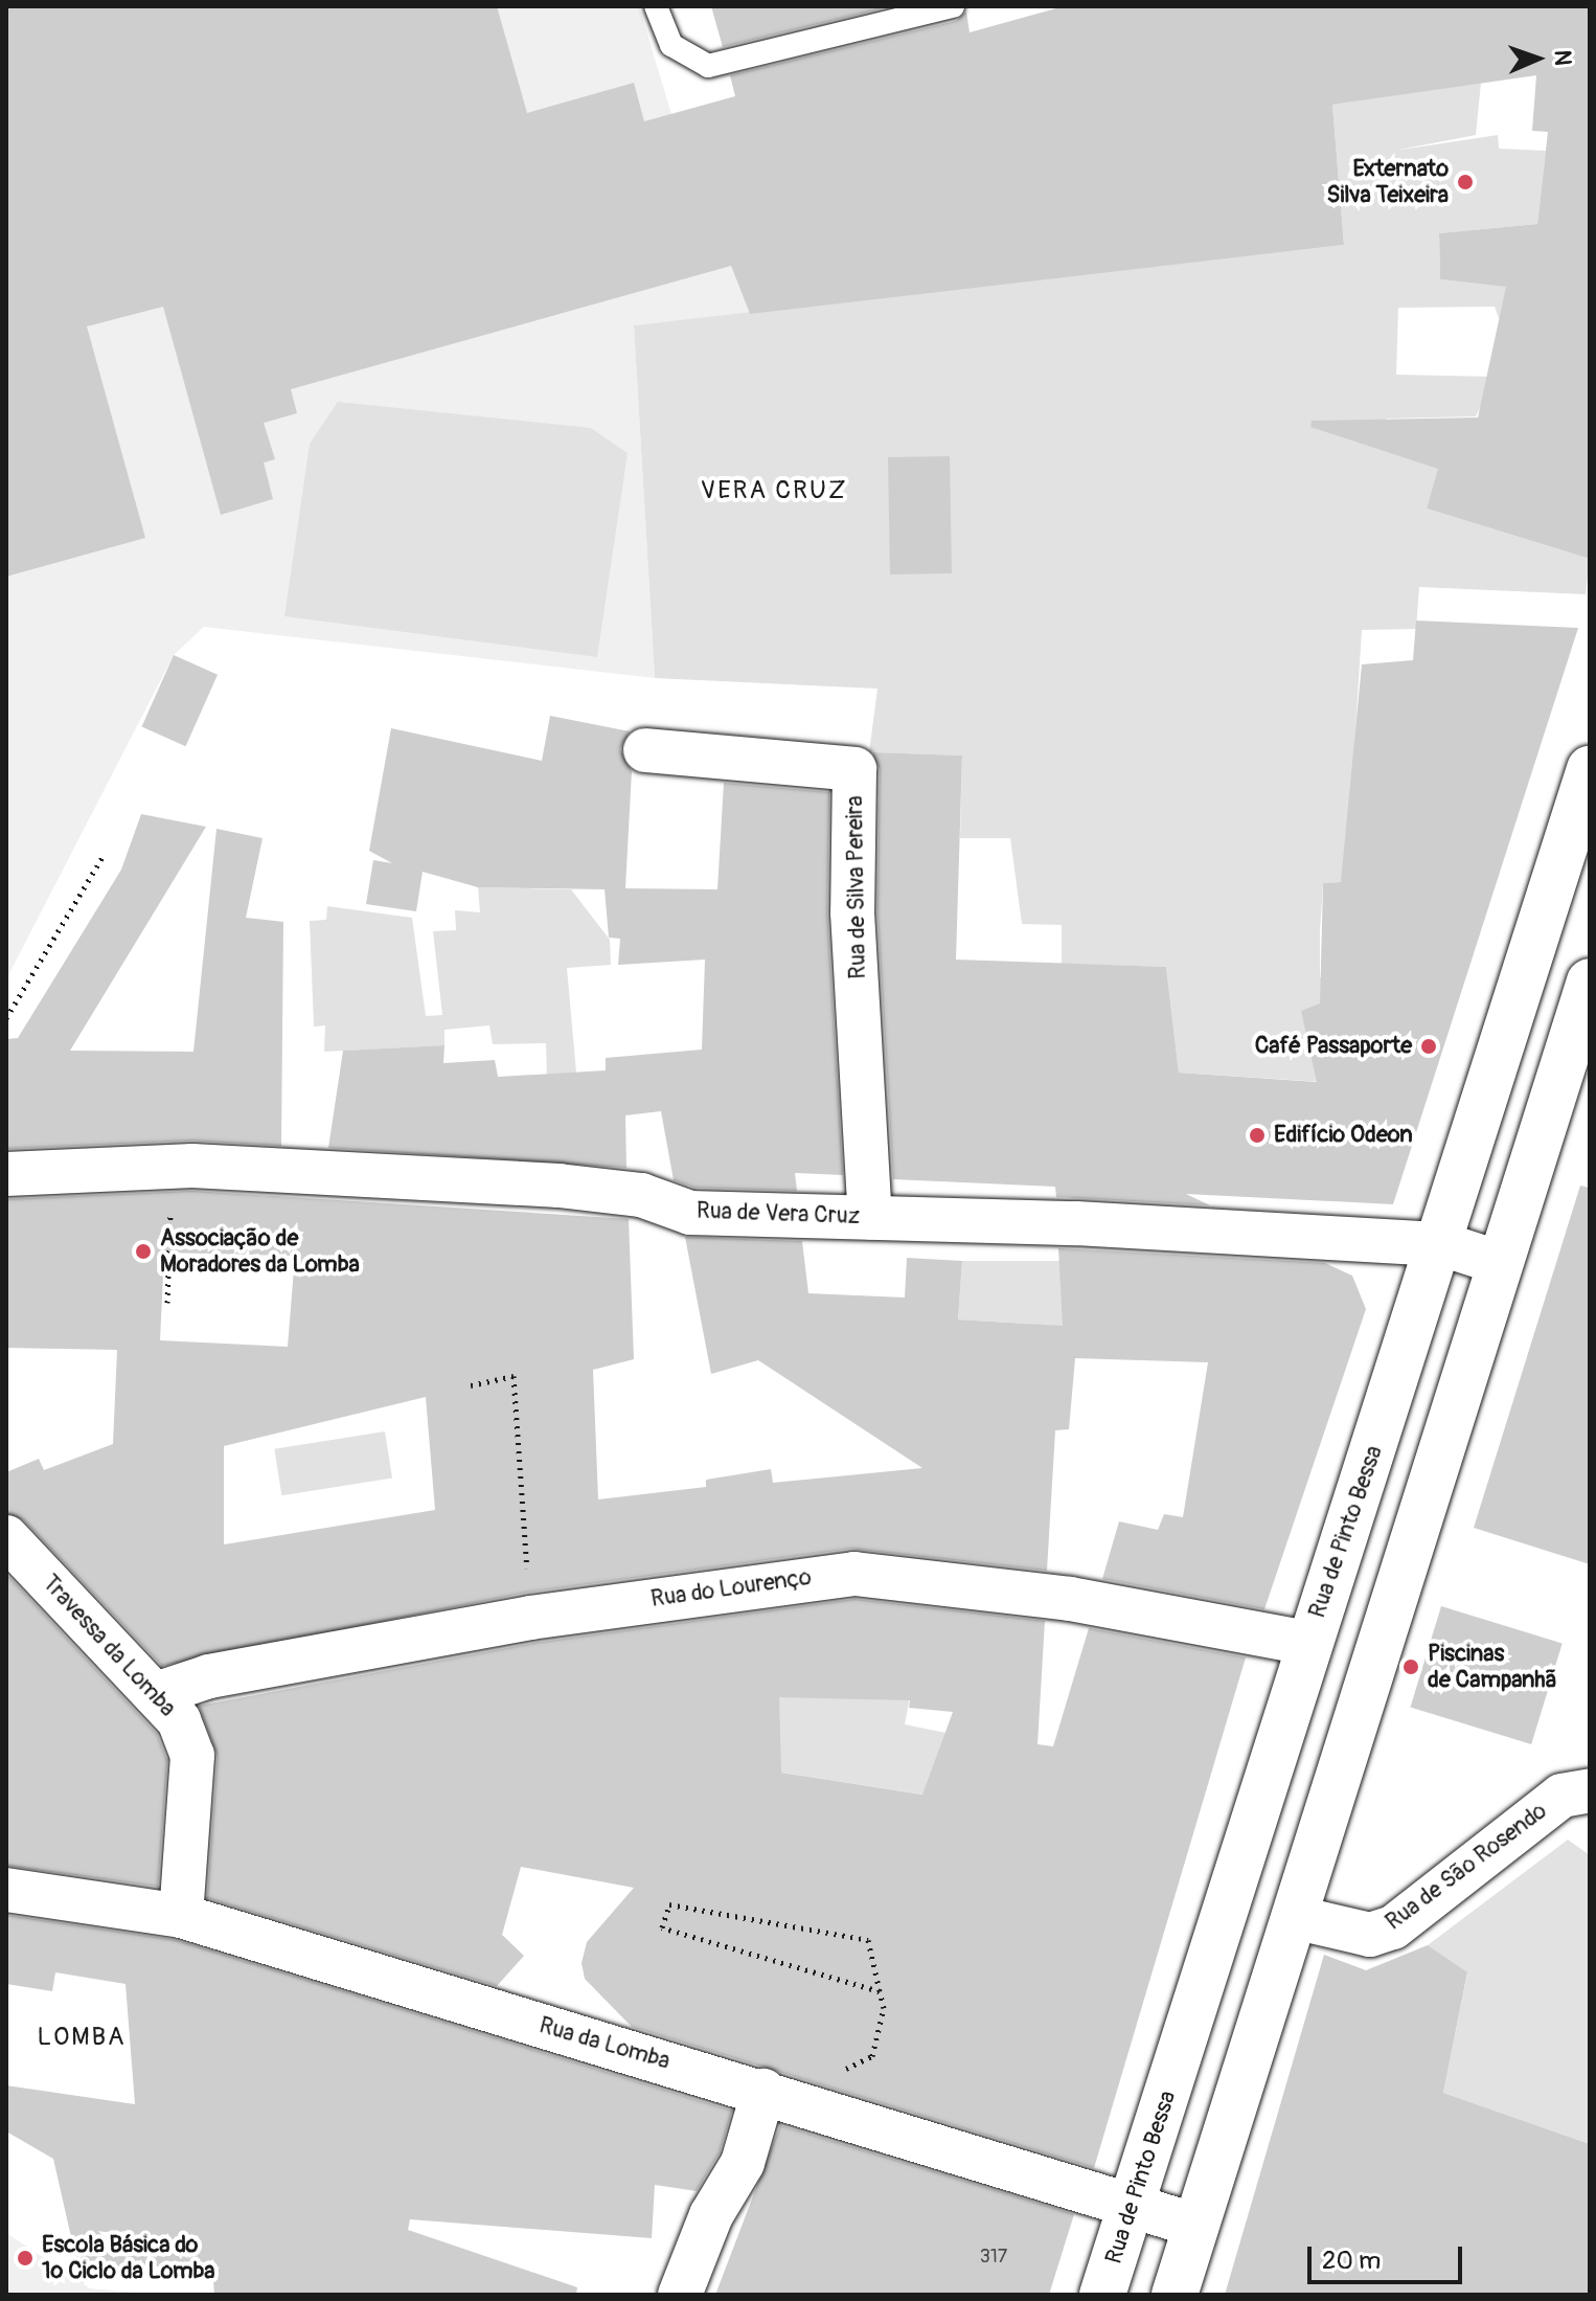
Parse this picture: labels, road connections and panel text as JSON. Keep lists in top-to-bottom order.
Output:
{
  "streets": {
    "street": [
      "Rua de Silva Pereira",
      "Rua de Vera Cruz",
      "Rua de Pinto Bessa",
      "Rua do Lourenço",
      "Travessa da Lomba",
      "Rua de São Rosendo",
      "Rua da Lomba"
    ]
  },
  "crossings": [
    ["Rua de Silva Pereira", "Rua de Vera Cruz"],
    ["Rua de Vera Cruz", "Rua de Pinto Bessa"],
    ["Rua de Pinto Bessa", "Rua do Lourenço"],
    ["Rua de Pinto Bessa", "Rua da Lomba"],
    ["Rua do Lourenço", "Travessa da Lomba"],
    ["Travessa da Lomba", "Rua da Lomba"]
  ],
  "districts": ["VERA CRUZ", "LOMBA"],
  "places": [
    "Externato Silva Teixeira",
    "Café Passaporte",
    "Edifício Odeon",
    "Associação de Moradores da Lomba",
    "Piscinas de Campanhã",
    "Escola Básica do 1º Ciclo da Lomba"
  ],
  "house_numbers": ["317"],
  "scale_bar": "20 m",
  "north": "right"
}
